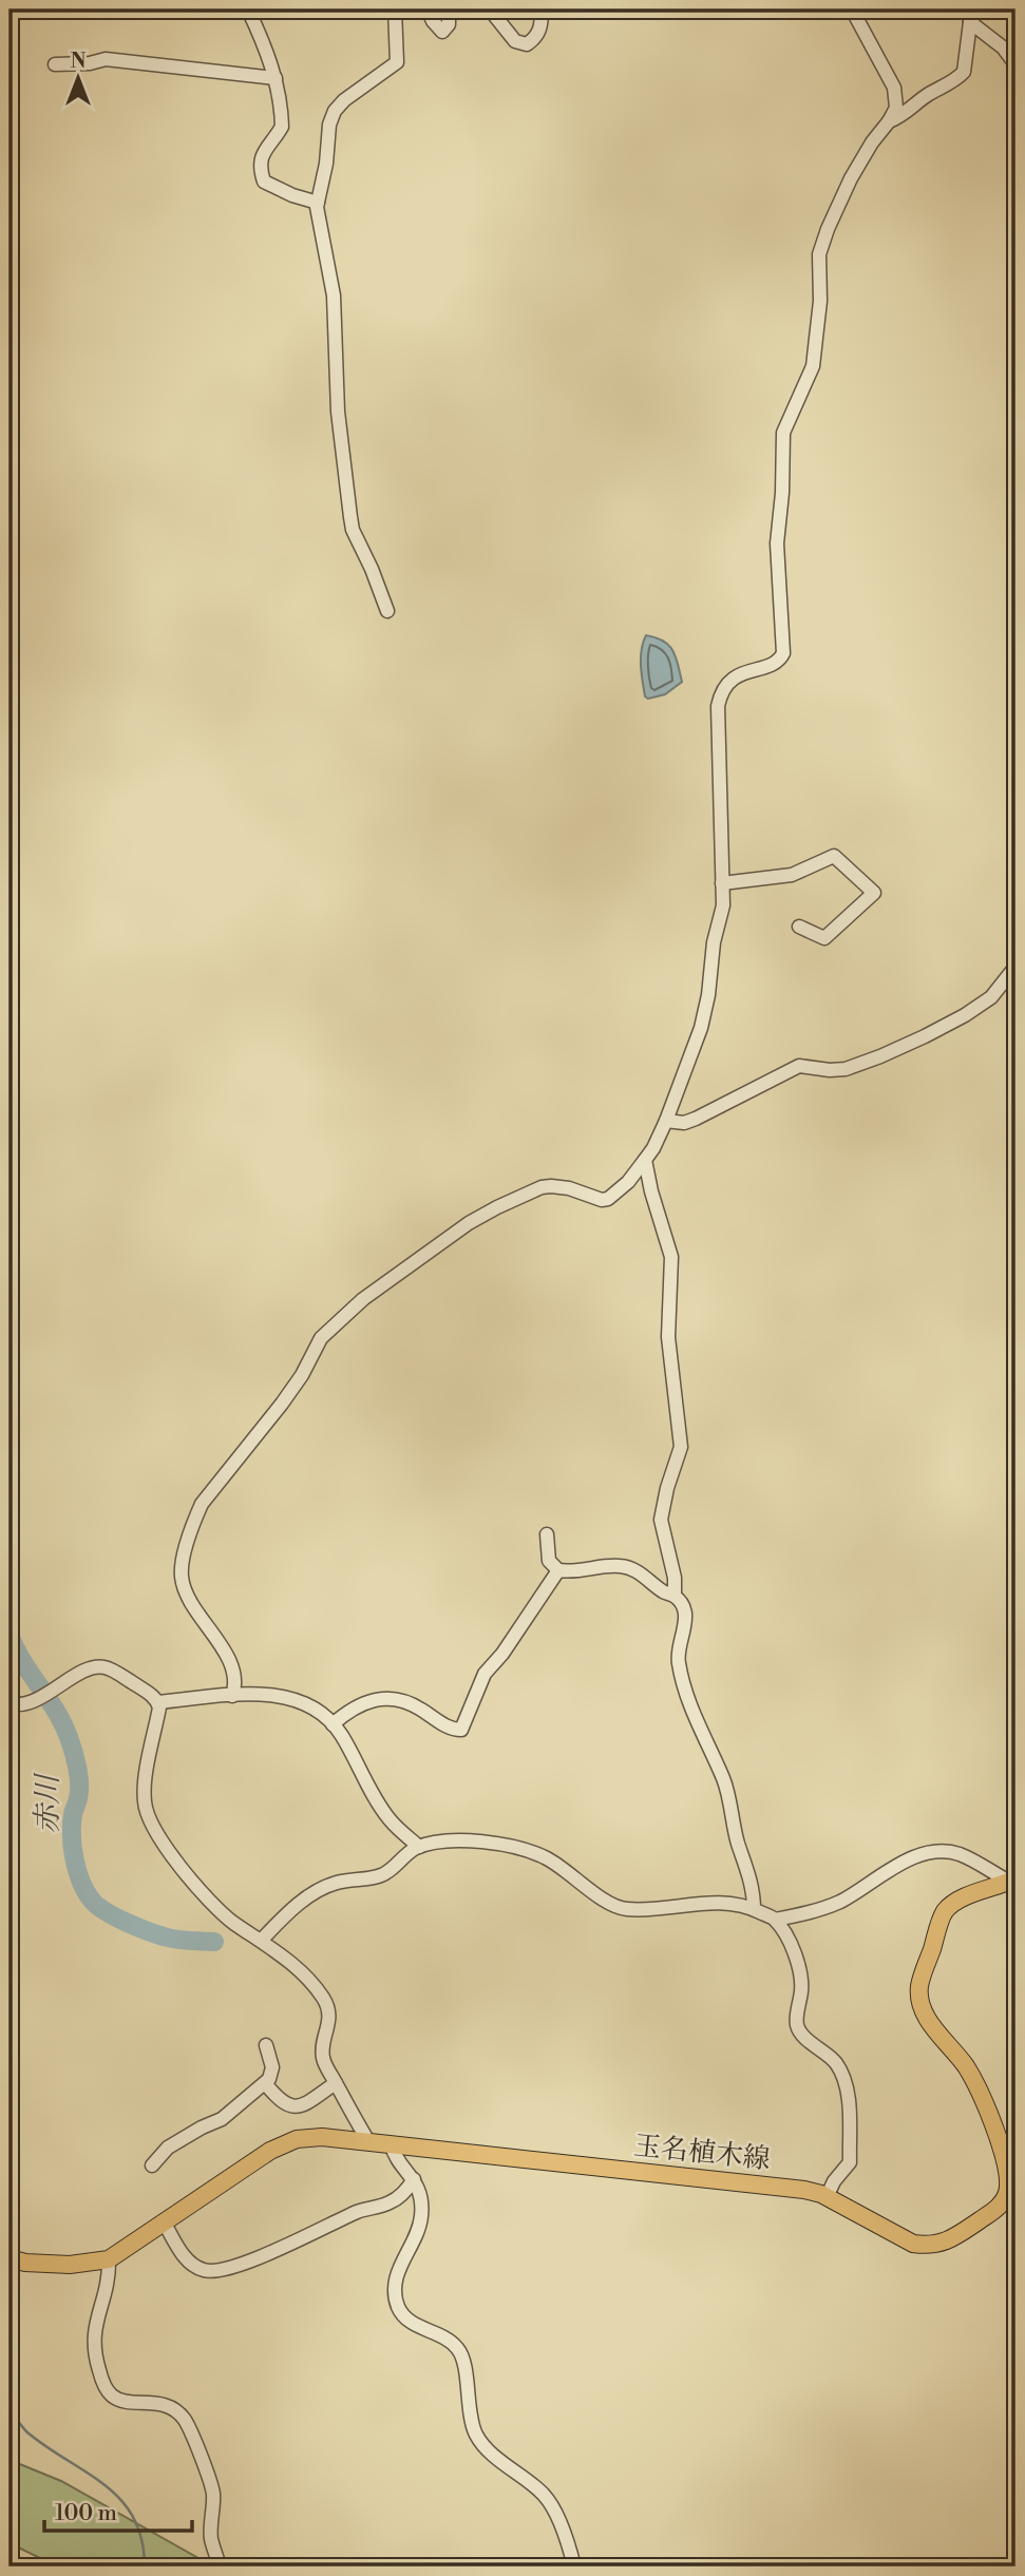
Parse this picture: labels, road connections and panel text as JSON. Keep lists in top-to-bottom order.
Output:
{
  "streets": {
    "main road": ["玉名植木線"]
  },
  "water": ["赤川"],
  "scale_bar": "100 m",
  "north": "top"
}
